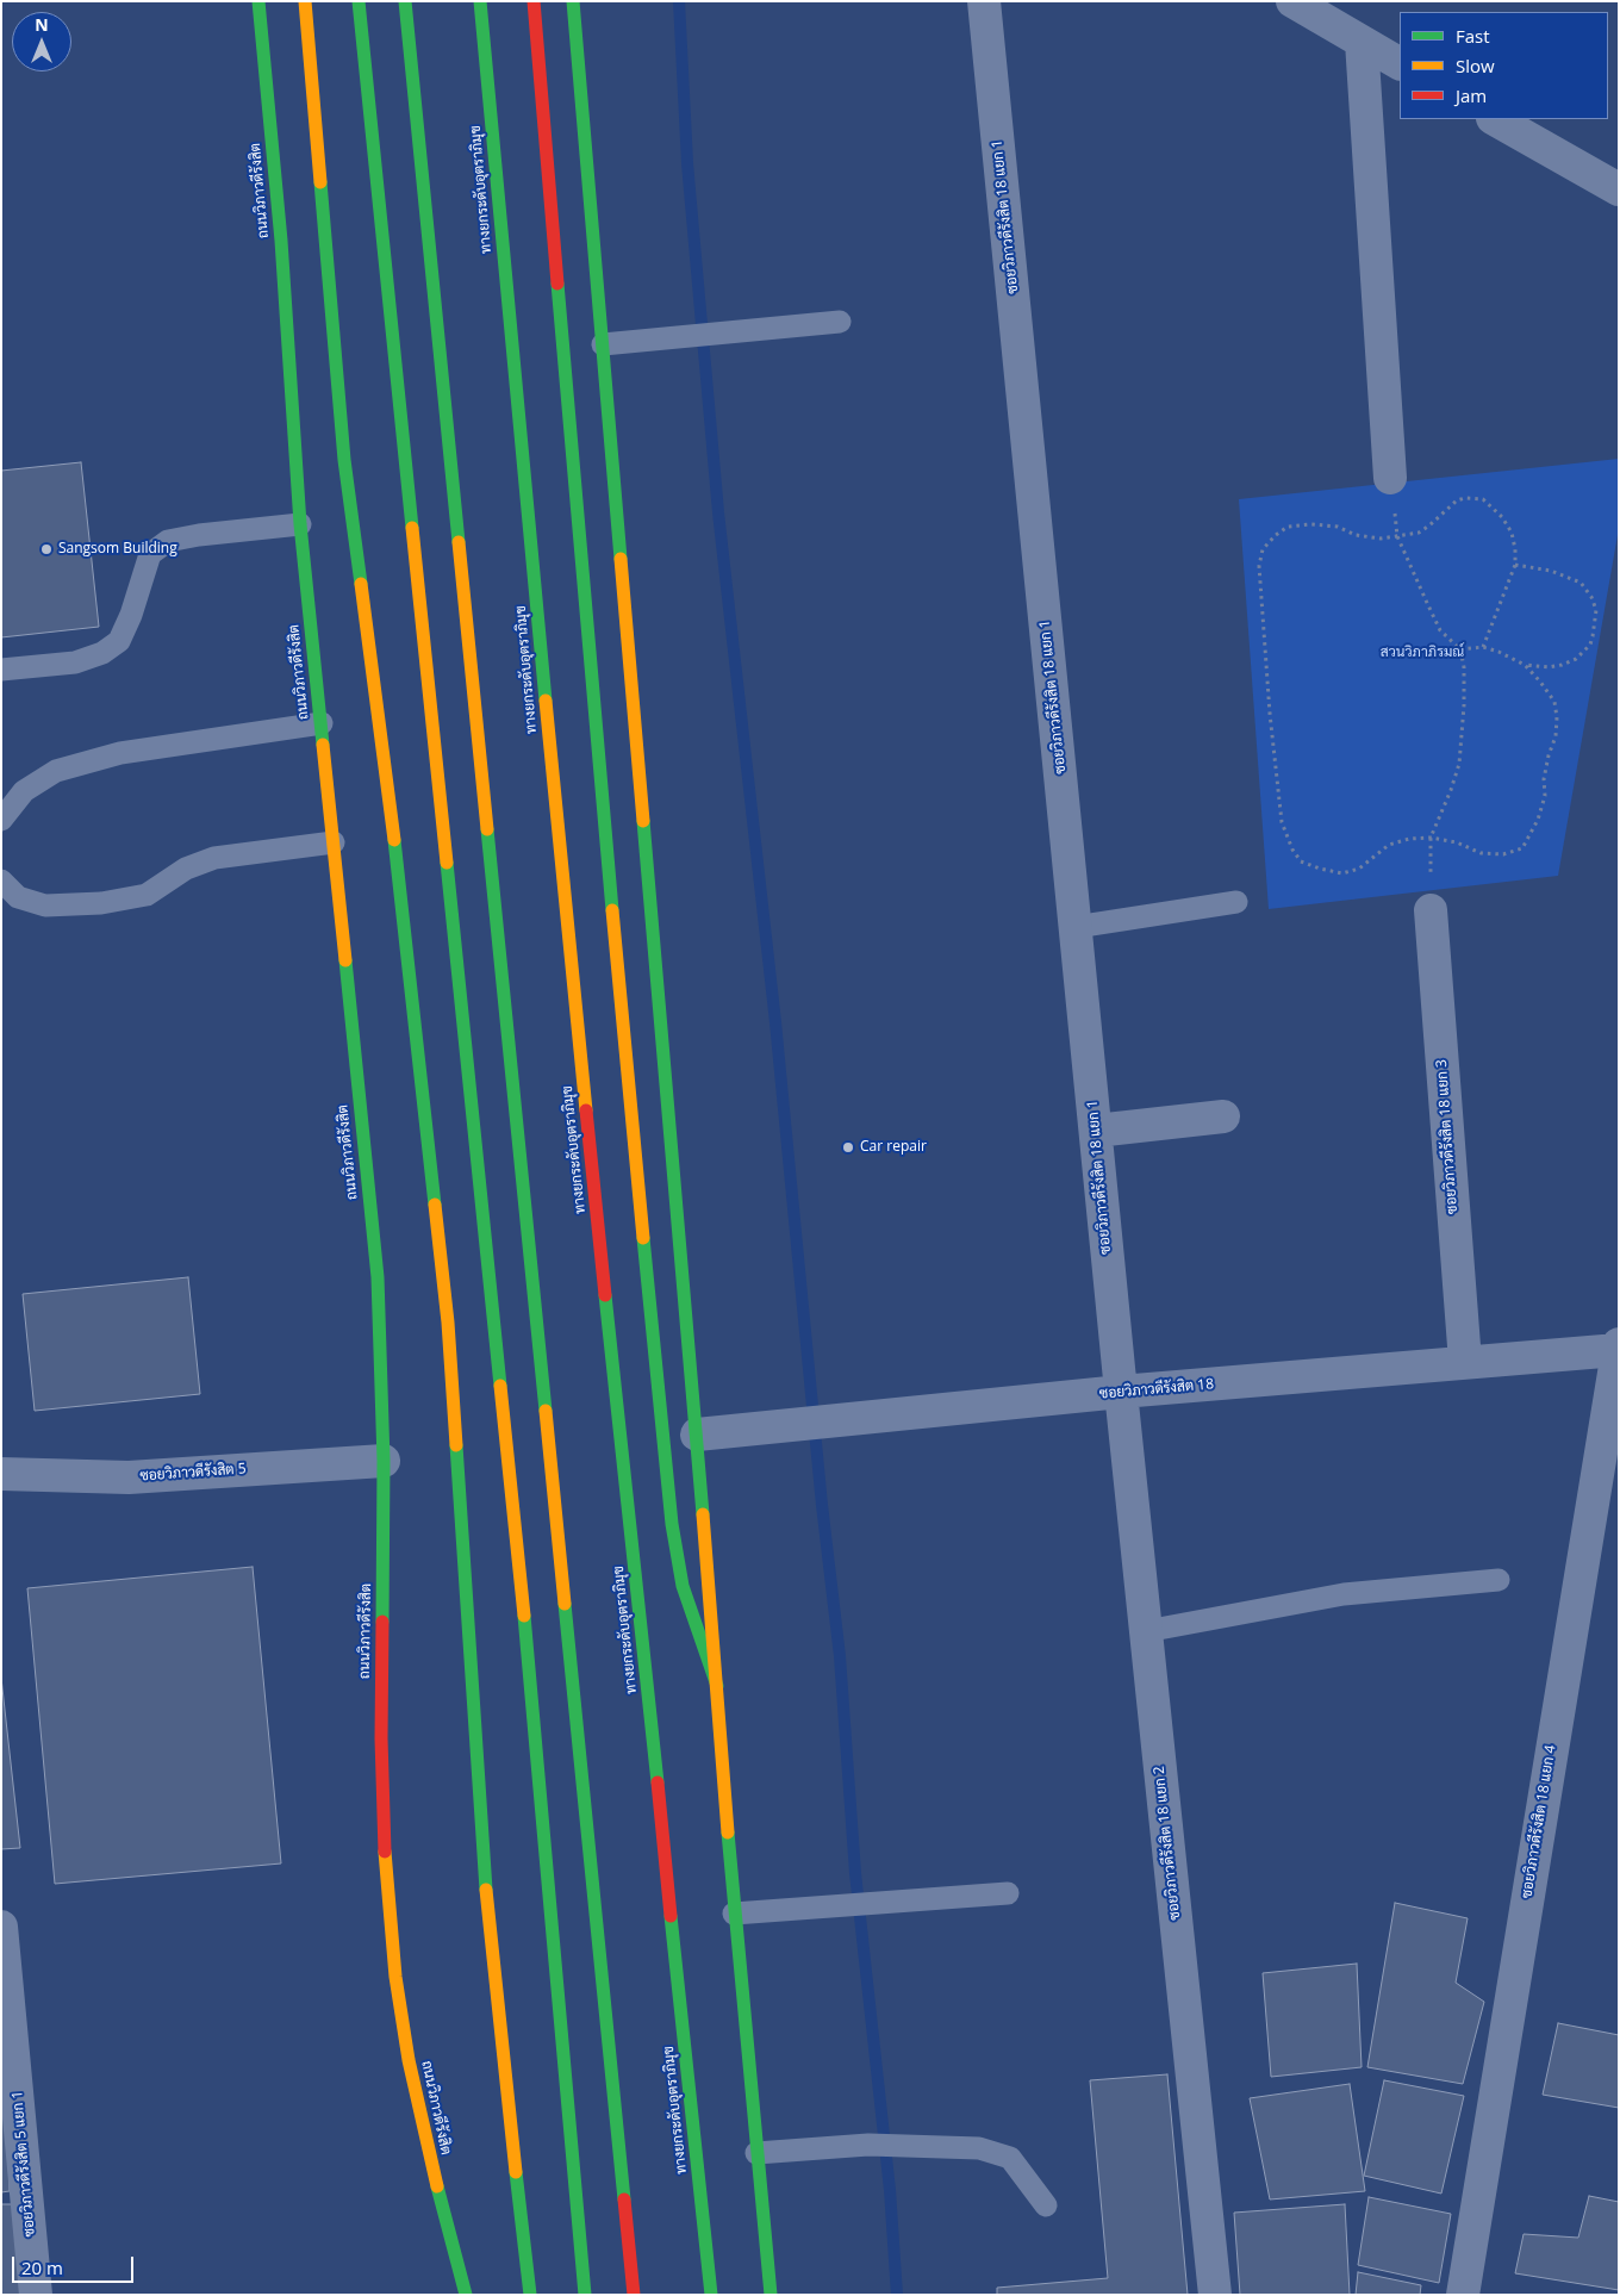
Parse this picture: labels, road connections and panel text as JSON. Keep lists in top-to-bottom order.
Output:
{
  "streets": {
    "main road": ["ทางยกระดับอุตราภิมุข", "ถนนวิภาวดีรังสิต"],
    "street": [
      "ซอยวิภาวดีรังสิต 18 แยก 1",
      "ซอยวิภาวดีรังสิต 18 แยก 3",
      "ซอยวิภาวดีรังสิต 18",
      "ซอยวิภาวดีรังสิต 5",
      "ซอยวิภาวดีรังสิต 18 แยก 4",
      "ซอยวิภาวดีรังสิต 18 แยก 2",
      "ซอยวิภาวดีรังสิต 5 แยก 1"
    ]
  },
  "crossings": [
    ["ถนนวิภาวดีรังสิต", "ซอยวิภาวดีรังสิต 5"],
    ["ซอยวิภาวดีรังสิต 18 แยก 1", "ซอยวิภาวดีรังสิต 18"],
    ["ซอยวิภาวดีรังสิต 18 แยก 1", "ซอยวิภาวดีรังสิต 18 แยก 2"],
    ["ซอยวิภาวดีรังสิต 18 แยก 3", "ซอยวิภาวดีรังสิต 18"],
    ["ซอยวิภาวดีรังสิต 18", "ซอยวิภาวดีรังสิต 18 แยก 4"],
    ["ซอยวิภาวดีรังสิต 18", "ซอยวิภาวดีรังสิต 18 แยก 2"]
  ],
  "parks": ["สวนวิภาภิรมณ์"],
  "places": ["Sangsom Building", "Car repair"],
  "legend": ["Fast", "Slow", "Jam"],
  "scale_bar": "20 m",
  "north": "top"
}
